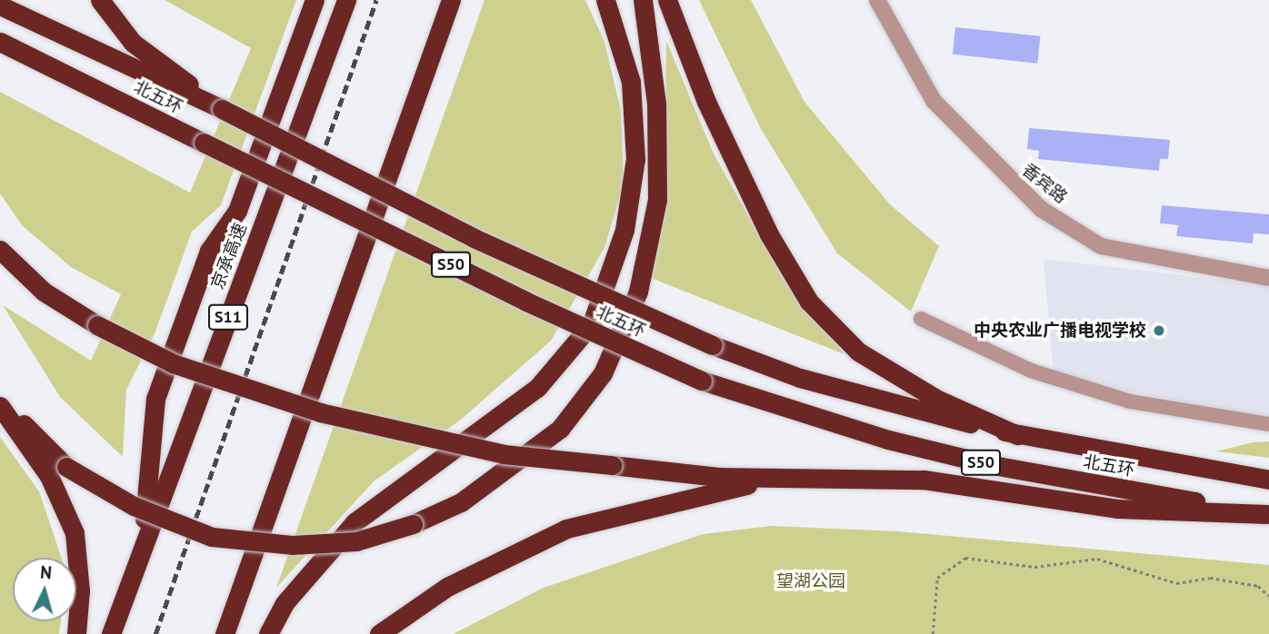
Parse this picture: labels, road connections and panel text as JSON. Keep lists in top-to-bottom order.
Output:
{
  "streets": {
    "highway": [
      "北五环",
      "京承高速",
      "S50",
      "S11"
    ],
    "street": ["香宾路"]
  },
  "parks": ["望湖公园"],
  "places": ["中央农业广播电视学校"],
  "north": "top"
}
